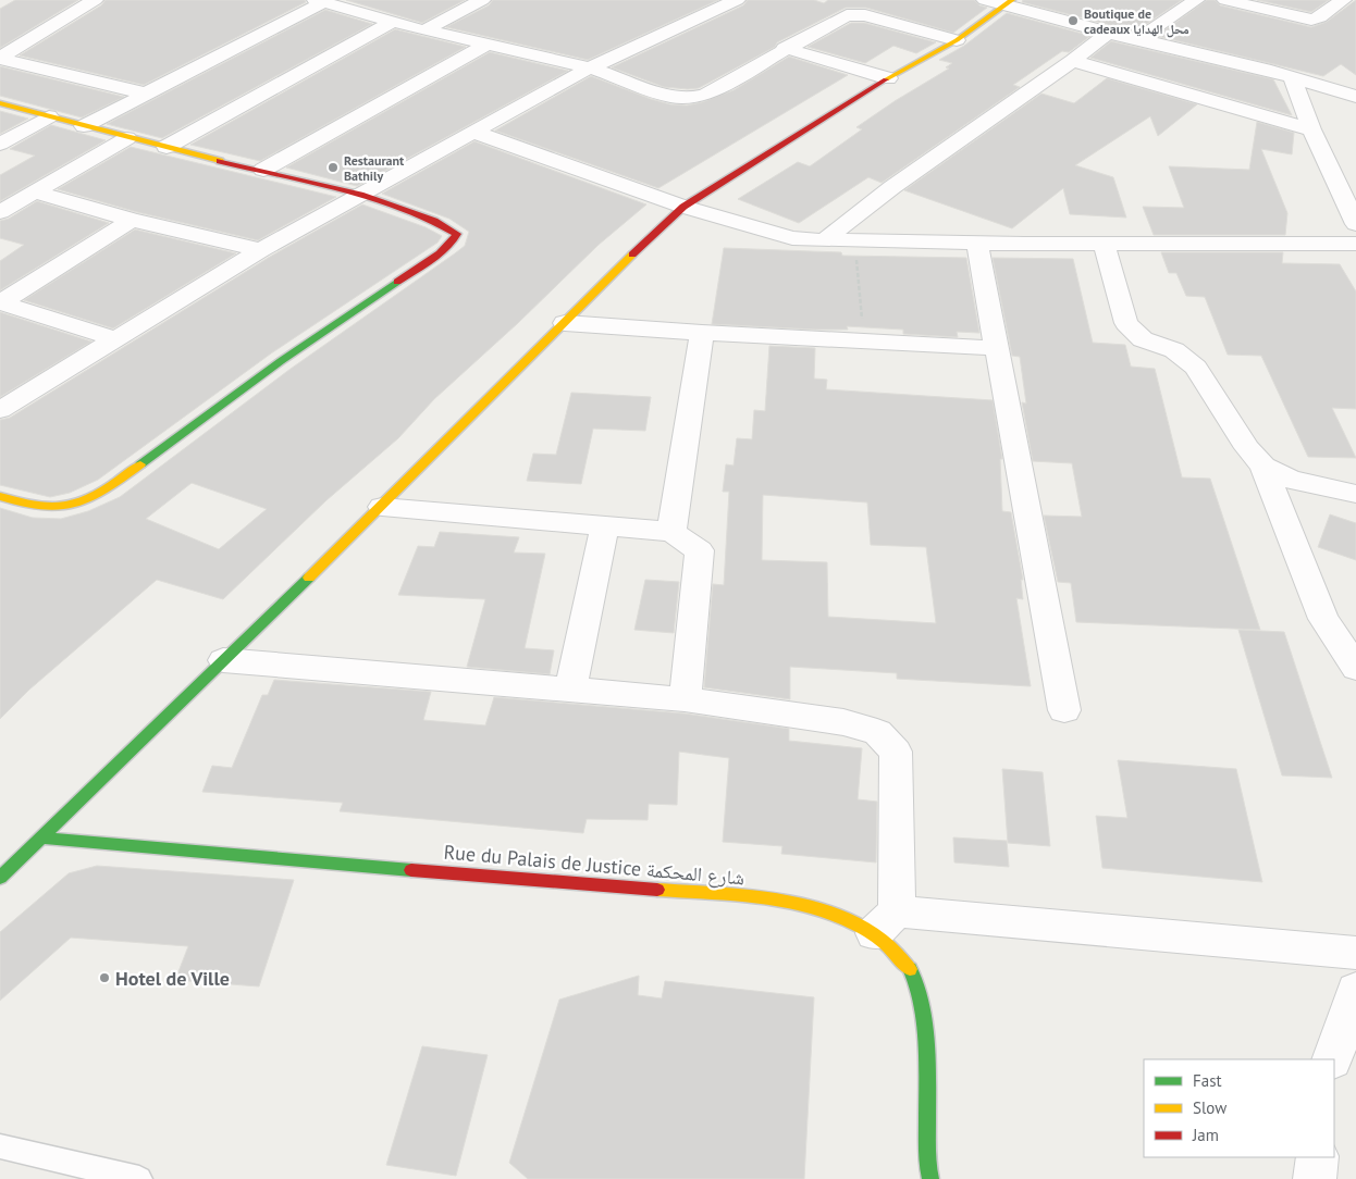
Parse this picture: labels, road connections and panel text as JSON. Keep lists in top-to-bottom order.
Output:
{
  "streets": {
    "main road": ["Rue du Palais de Justice شارع المحكمة"]
  },
  "places": ["Boutique de cadeaux محل الهدايا", "Restaurant Bathily", "Hotel de Ville"],
  "legend": ["Fast", "Slow", "Jam"]
}
